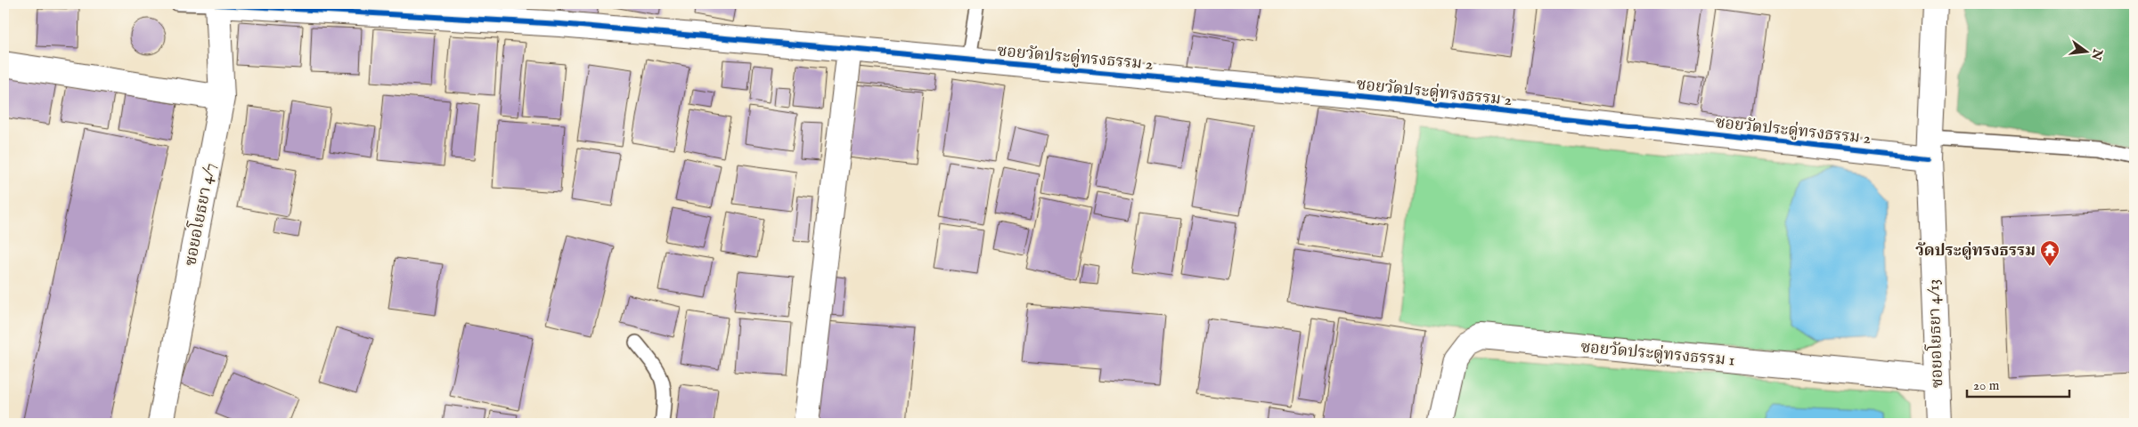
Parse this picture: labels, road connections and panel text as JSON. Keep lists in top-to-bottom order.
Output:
{
  "streets": {
    "street": [
      "ซอยวัดประดู่ทรงธรรม 2",
      "ซอยอโยธยา 4/7",
      "ซอยอโยธยา 4/13",
      "ซอยวัดประดู่ทรงธรรม 1"
    ]
  },
  "crossings": [
    ["ซอยวัดประดู่ทรงธรรม 2", "ซอยอโยธยา 4/7"],
    ["ซอยวัดประดู่ทรงธรรม 2", "ซอยอโยธยา 4/13"],
    ["ซอยอโยธยา 4/13", "ซอยวัดประดู่ทรงธรรม 1"]
  ],
  "places": {
    "temple": ["วัดประดู่ทรงธรรม"]
  },
  "scale_bar": "20 m",
  "north": "right"
}
